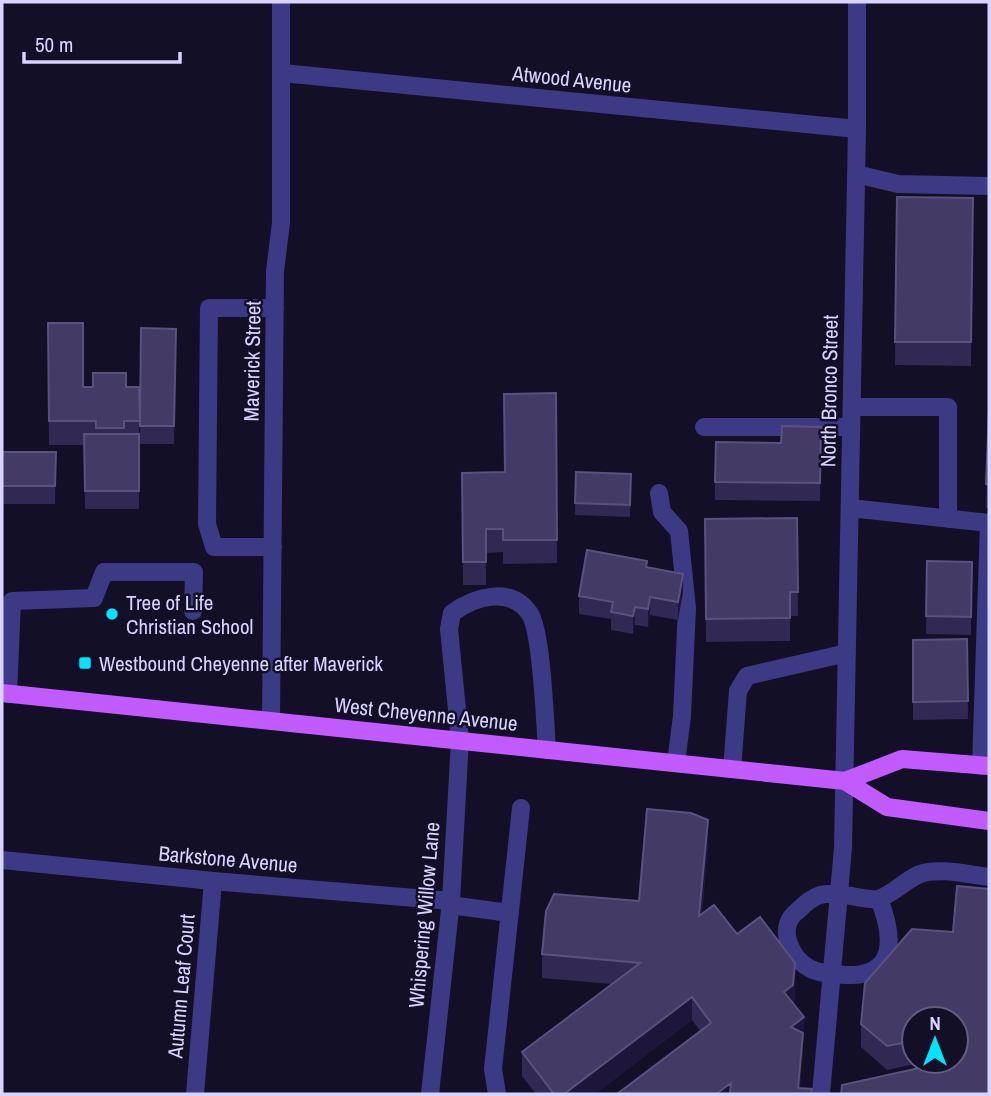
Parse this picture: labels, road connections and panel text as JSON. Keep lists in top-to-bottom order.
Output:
{
  "streets": {
    "main road": ["West Cheyenne Avenue"],
    "street": [
      "Atwood Avenue",
      "Maverick Street",
      "North Bronco Street",
      "Barkstone Avenue",
      "Whispering Willow Lane",
      "Autumn Leaf Court"
    ]
  },
  "crossings": [
    ["Atwood Avenue", "Maverick Street"],
    ["Atwood Avenue", "North Bronco Street"],
    ["Maverick Street", "West Cheyenne Avenue"],
    ["North Bronco Street", "West Cheyenne Avenue"],
    ["West Cheyenne Avenue", "Whispering Willow Lane"],
    ["Barkstone Avenue", "Whispering Willow Lane"],
    ["Barkstone Avenue", "Autumn Leaf Court"]
  ],
  "places": {
    "other": ["Tree of Life Christian School"],
    "transit": ["Westbound Cheyenne after Maverick"]
  },
  "scale_bar": "50 m",
  "north": "top"
}
